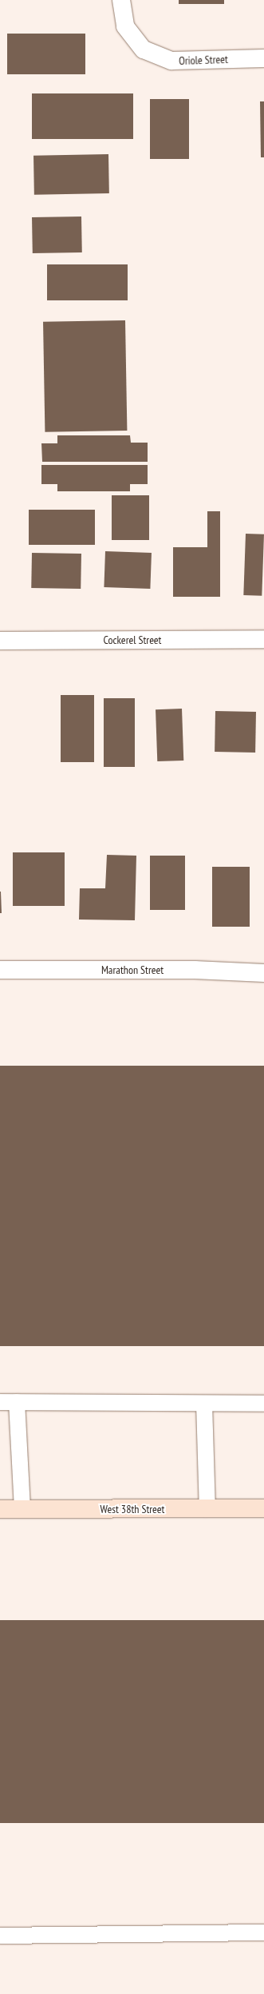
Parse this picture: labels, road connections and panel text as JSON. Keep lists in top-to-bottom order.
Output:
{
  "streets": {
    "street": [
      "Oriole Street",
      "Cockerel Street",
      "Marathon Street",
      "West 38th Street"
    ]
  }
}
